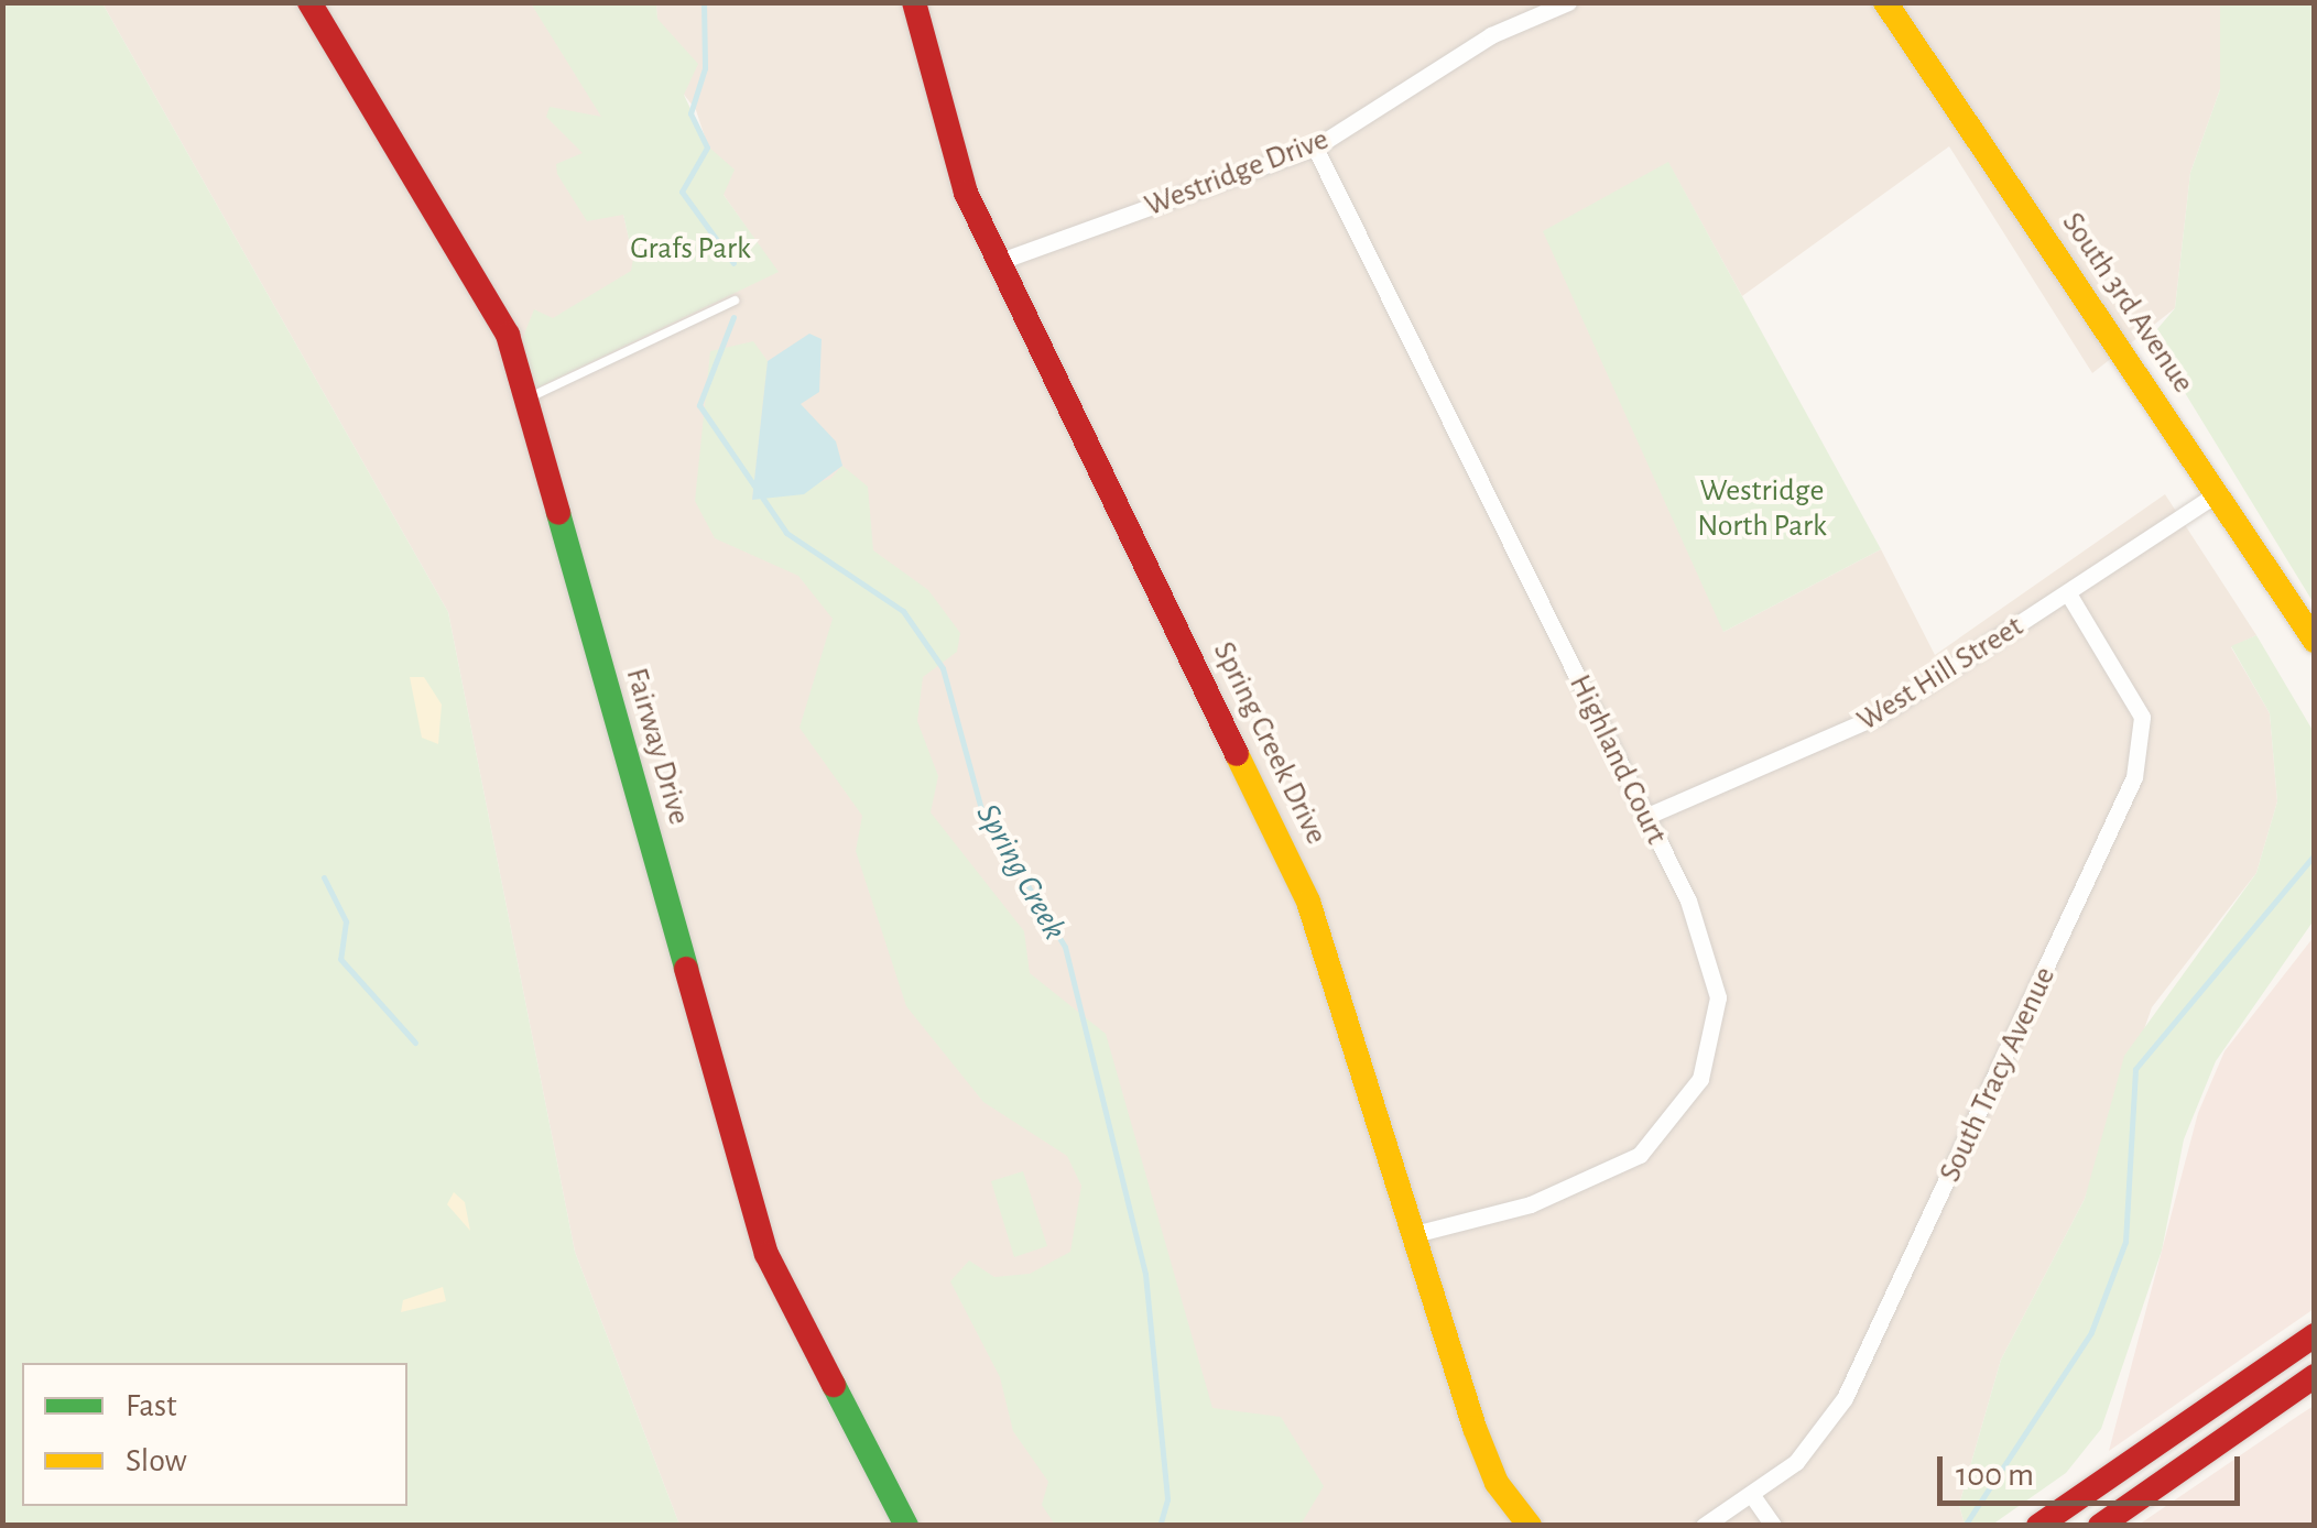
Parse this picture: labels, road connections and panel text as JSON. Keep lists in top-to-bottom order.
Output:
{
  "streets": {
    "street": [
      "Westridge Drive",
      "South 3rd Avenue",
      "West Hill Street",
      "Spring Creek Drive",
      "Fairway Drive",
      "Highland Court",
      "South Tracy Avenue"
    ]
  },
  "crossings": [
    ["Westridge Drive", "Spring Creek Drive"],
    ["Westridge Drive", "Highland Court"],
    ["South 3rd Avenue", "West Hill Street"],
    ["West Hill Street", "Highland Court"],
    ["West Hill Street", "South Tracy Avenue"],
    ["Spring Creek Drive", "Highland Court"]
  ],
  "water": ["Spring Creek"],
  "parks": ["Grafs Park", "Westridge North Park"],
  "legend": ["Fast", "Slow"],
  "scale_bar": "100 m"
}
